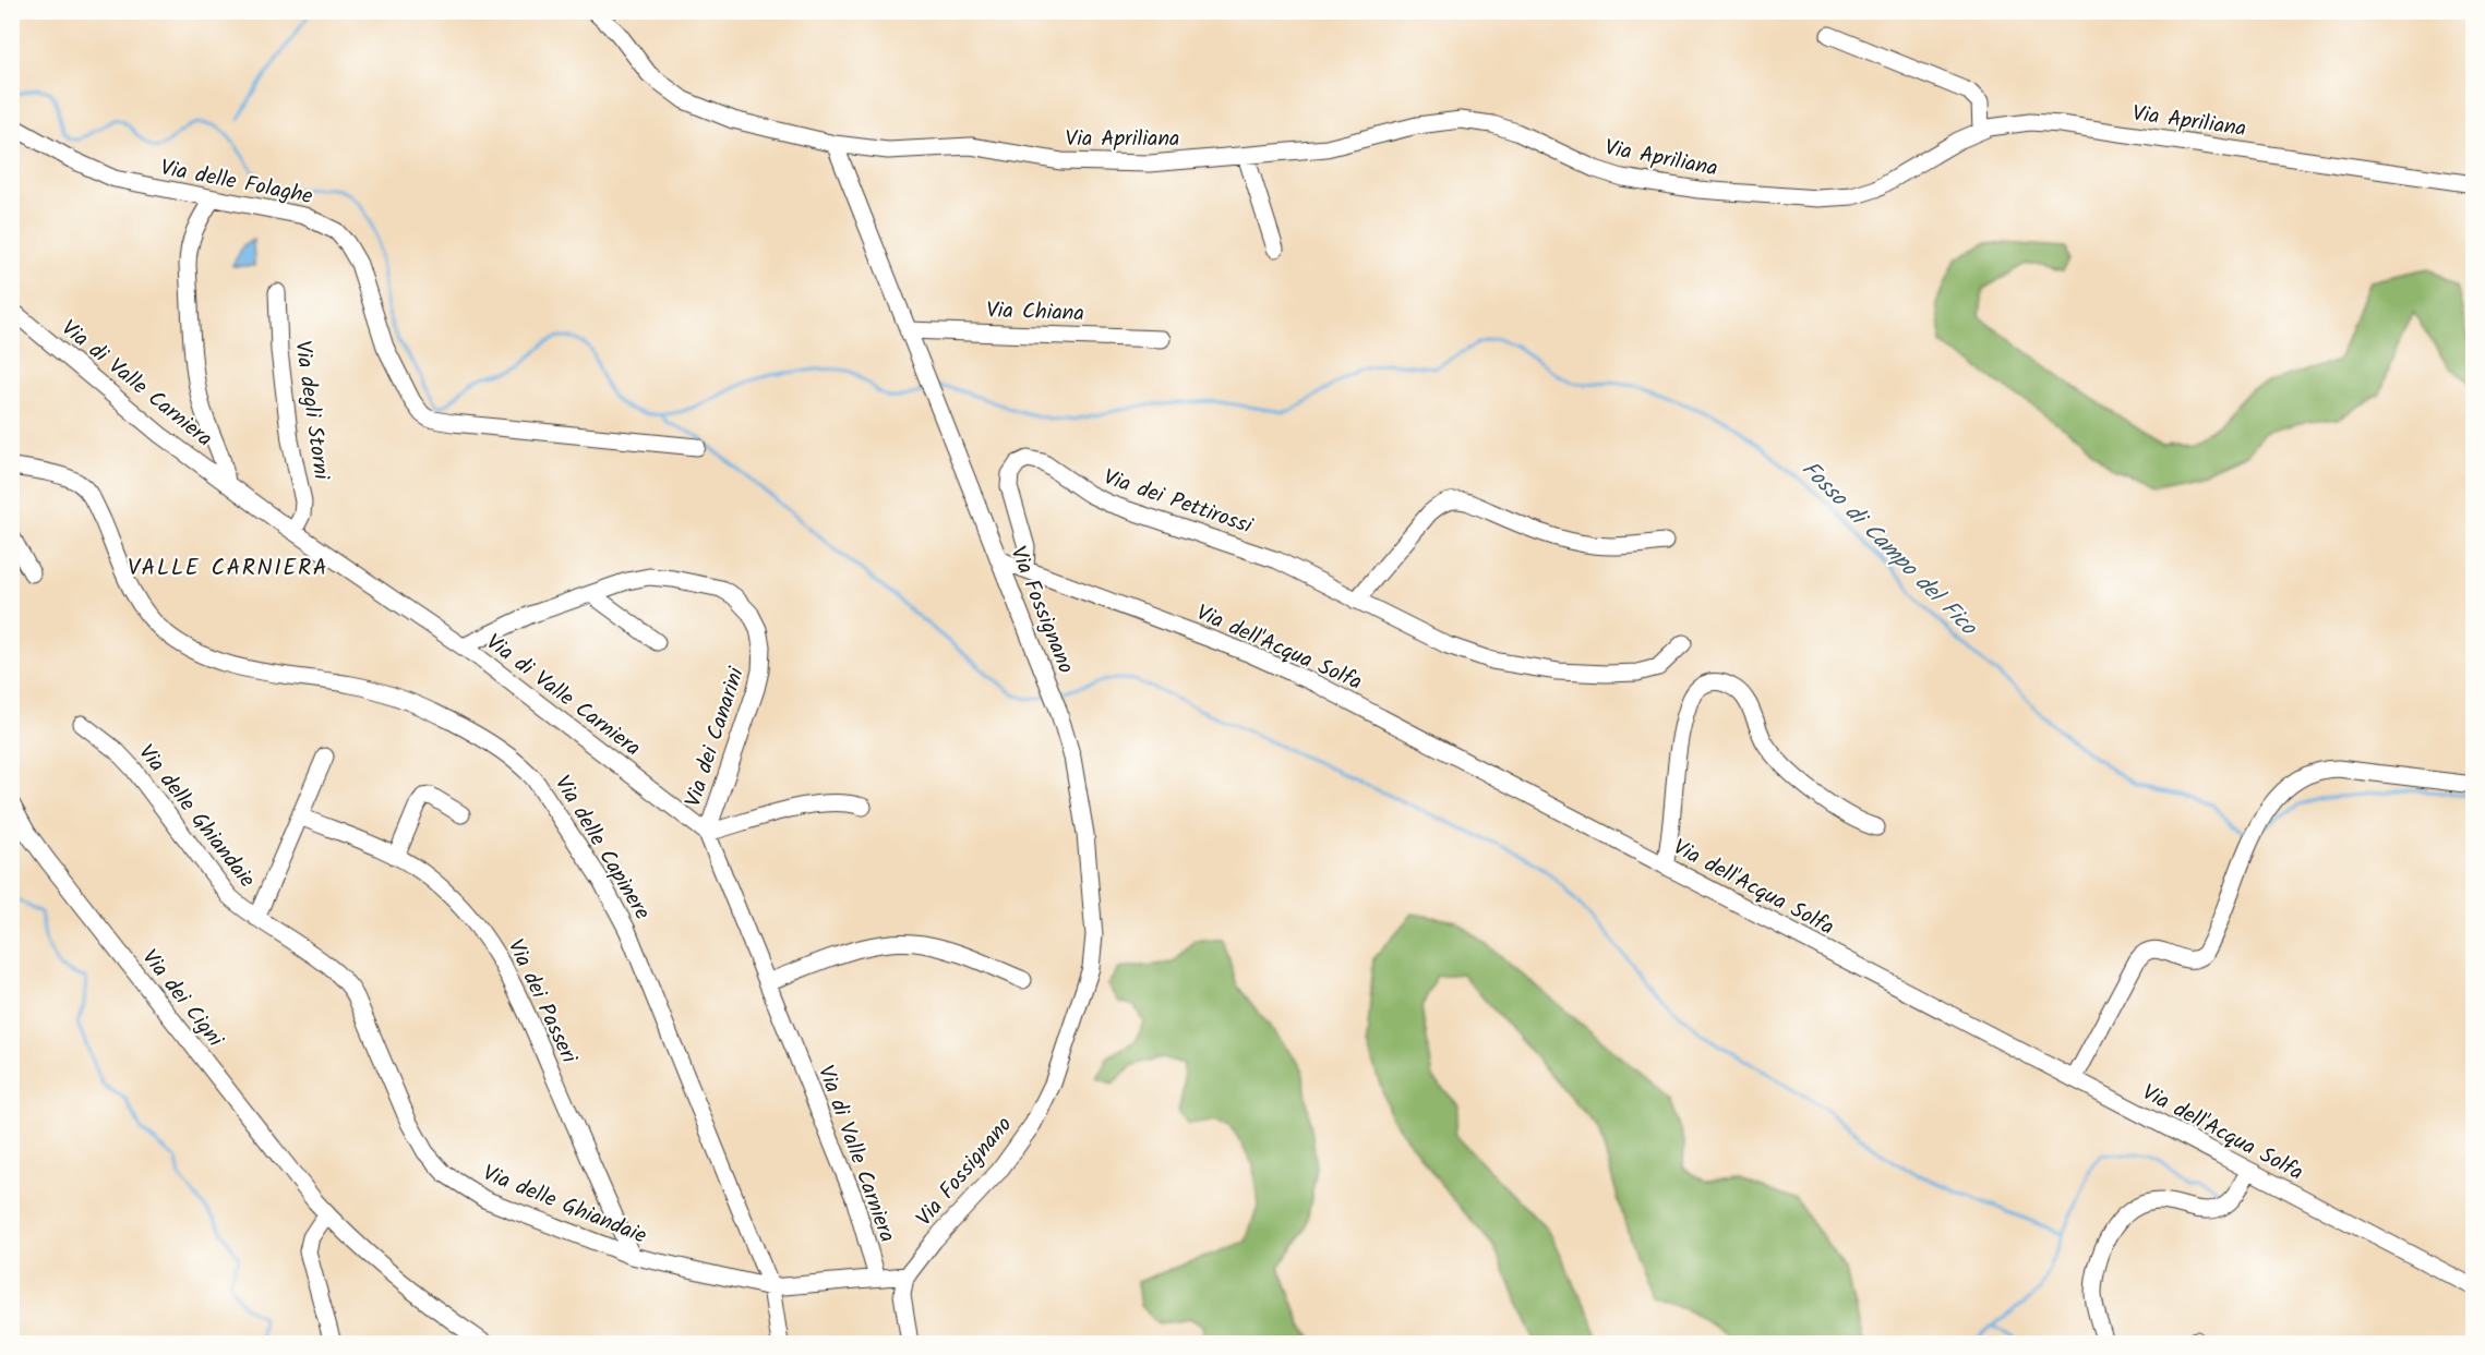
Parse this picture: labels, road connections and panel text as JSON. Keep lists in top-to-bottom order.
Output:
{
  "streets": {
    "street": [
      "Via Apriliana",
      "Via delle Folaghe",
      "Via Chiana",
      "Via di Valle Carniera",
      "Via degli Storni",
      "Via dei Pettirossi",
      "Via Fossignano",
      "Via dell'Acqua Solfa",
      "Via dei Canarini",
      "Via delle Ghiandaie",
      "Via delle Capinere",
      "Via dei Cigni",
      "Via dei Passeri"
    ]
  },
  "crossings": [
    ["Via Apriliana", "Via Fossignano"],
    ["Via Chiana", "Via Fossignano"],
    ["Via di Valle Carniera", "Via degli Storni"],
    ["Via di Valle Carniera", "Via dei Canarini"],
    ["Via di Valle Carniera", "Via delle Ghiandaie"],
    ["Via dei Pettirossi", "Via dell'Acqua Solfa"],
    ["Via Fossignano", "Via dell'Acqua Solfa"],
    ["Via Fossignano", "Via delle Ghiandaie"],
    ["Via delle Ghiandaie", "Via delle Capinere"],
    ["Via delle Ghiandaie", "Via dei Passeri"]
  ],
  "districts": ["VALLE CARNIERA"],
  "water": ["Fosso di Campo del Fico"]
}
